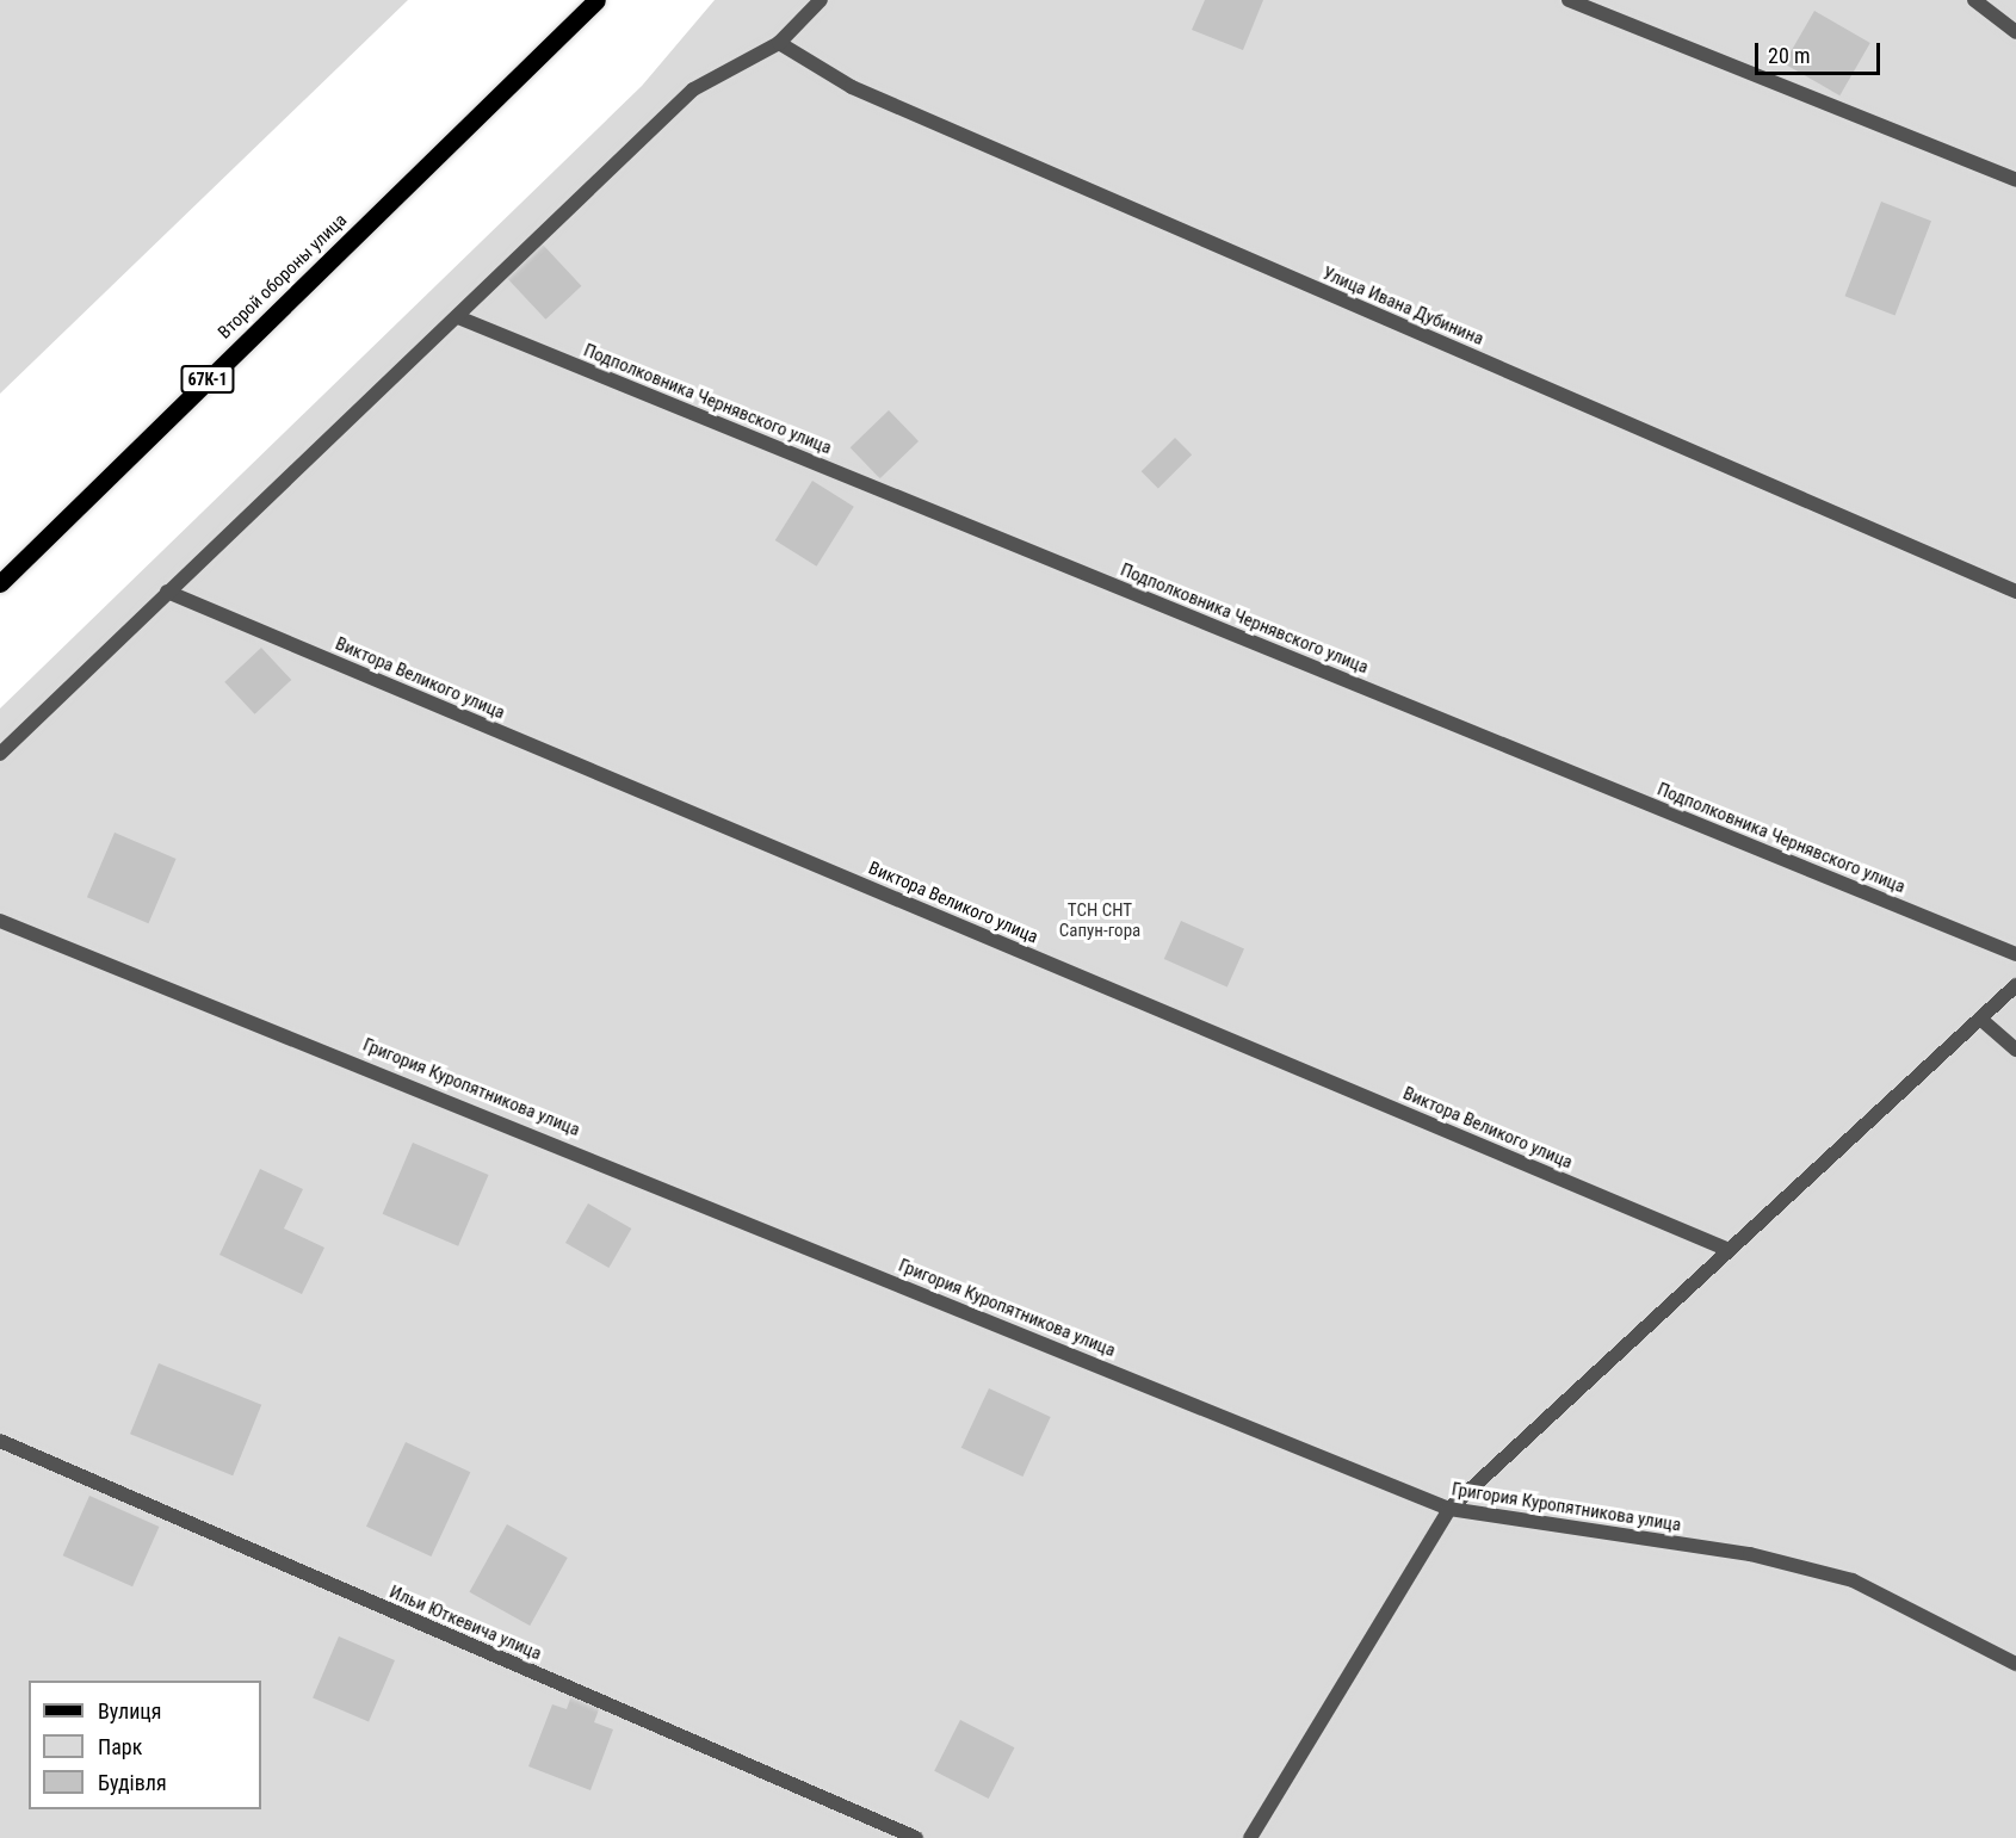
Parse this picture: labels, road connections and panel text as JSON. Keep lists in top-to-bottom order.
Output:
{
  "streets": {
    "main road": ["Второй обороны улица", "67К-1"],
    "street": [
      "Улица Ивана Дубинина",
      "Подполковника Чернявского улица",
      "Виктора Великого улица",
      "Григория Куропятникова улица",
      "Ильи Юткевича улица"
    ]
  },
  "parks": ["ТСН СНТ Сапун-гора"],
  "legend": ["Вулиця", "Парк", "Будівля"],
  "scale_bar": "20 m"
}
